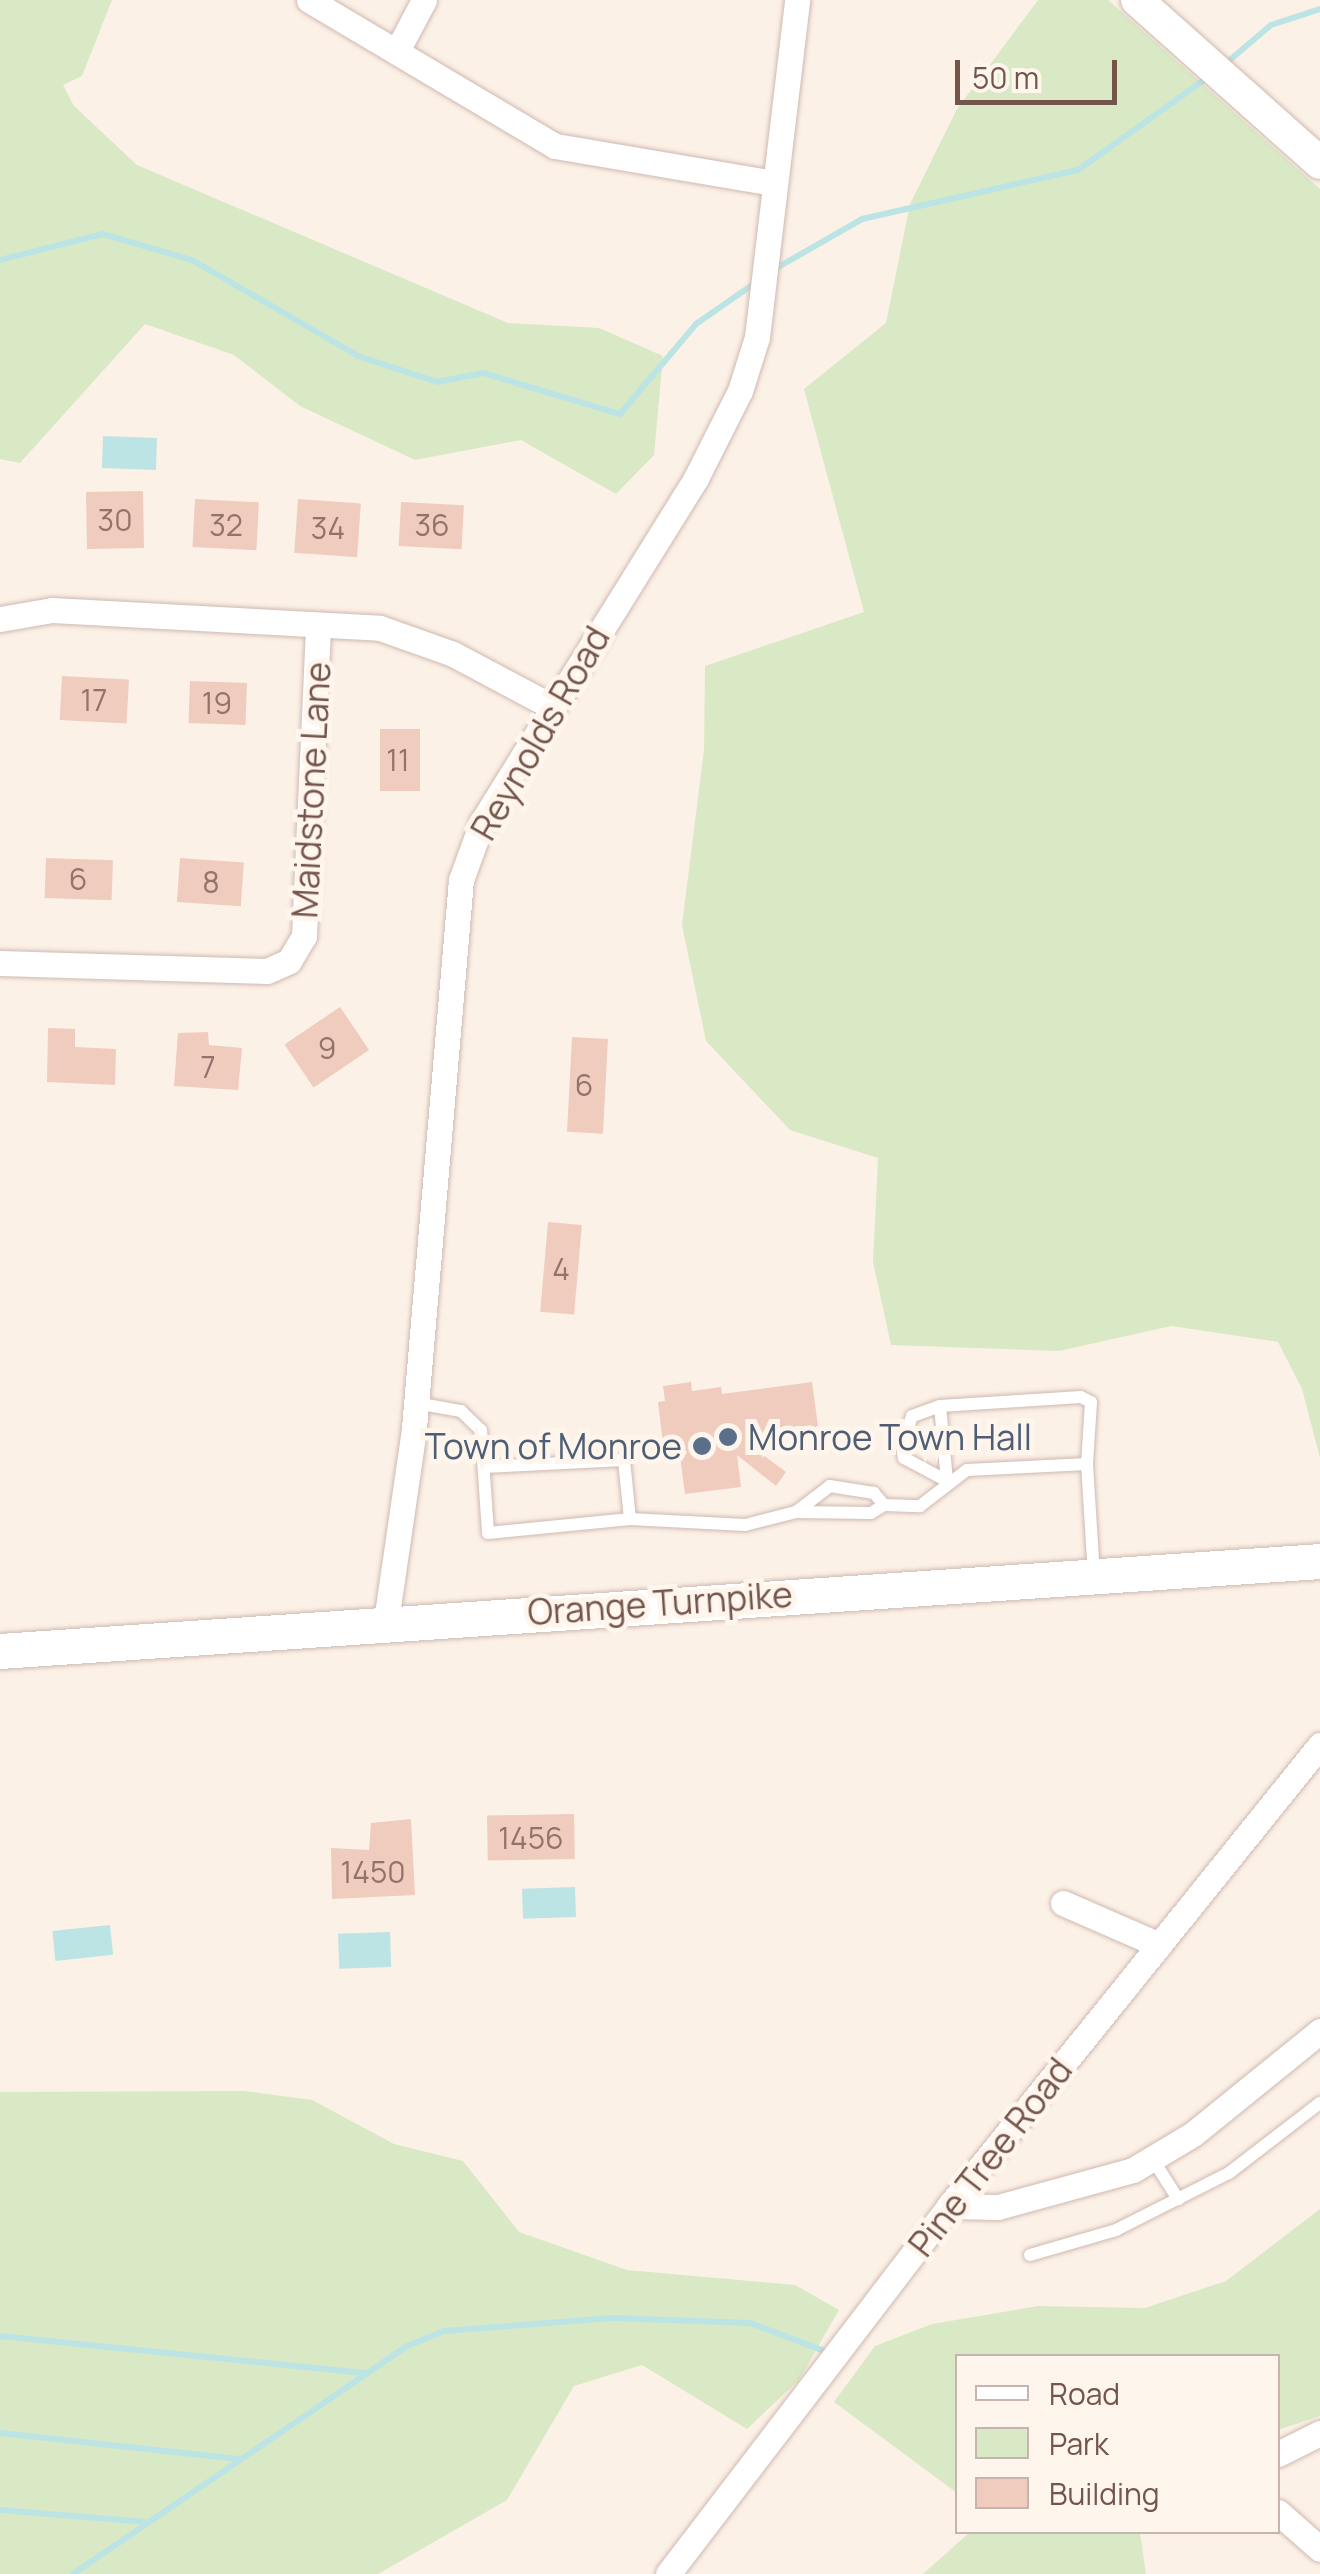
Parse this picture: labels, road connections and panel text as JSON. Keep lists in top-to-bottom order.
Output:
{
  "streets": {
    "main road": ["Orange Turnpike"],
    "street": ["Reynolds Road", "Maidstone Lane", "Pine Tree Road"]
  },
  "crossings": [
    ["Reynolds Road", "Orange Turnpike"]
  ],
  "places": ["Monroe Town Hall", "Town of Monroe"],
  "house_numbers": [
    "30",
    "32",
    "36",
    "34",
    "17",
    "19",
    "11",
    "6",
    "8",
    "9",
    "7",
    "6",
    "4",
    "1456",
    "1450"
  ],
  "legend": ["Road", "Park", "Building"],
  "scale_bar": "50 m"
}
